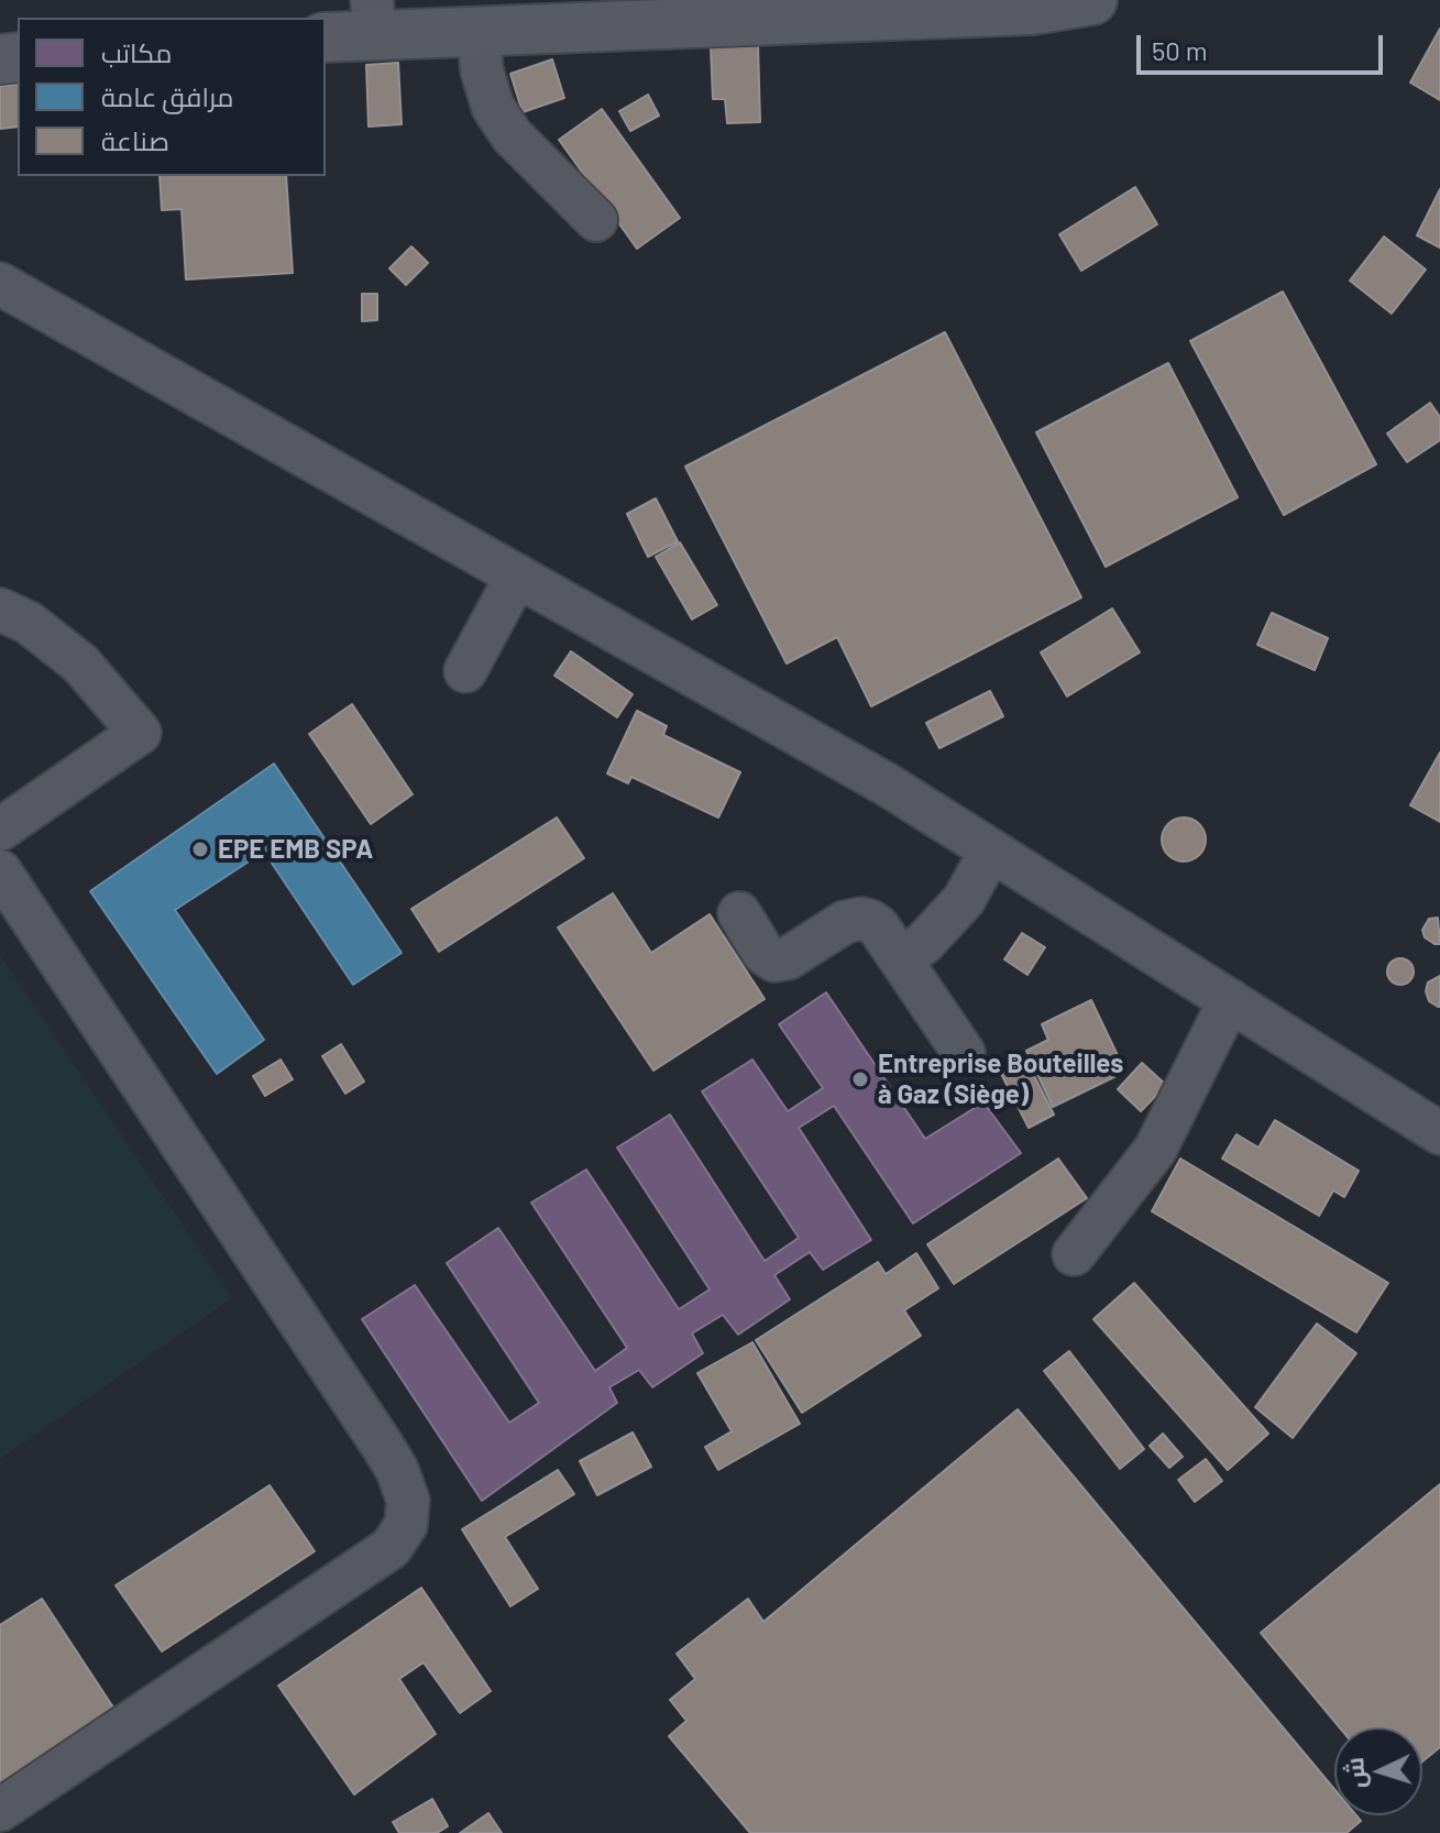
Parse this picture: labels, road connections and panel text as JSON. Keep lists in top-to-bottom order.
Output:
{
  "places": ["EPE EMB SPA", "Entreprise Bouteilles à Gaz (Siège)"],
  "legend": ["مكاتب", "مرافق عامة", "صناعة"],
  "scale_bar": "50 m",
  "north": "left"
}
